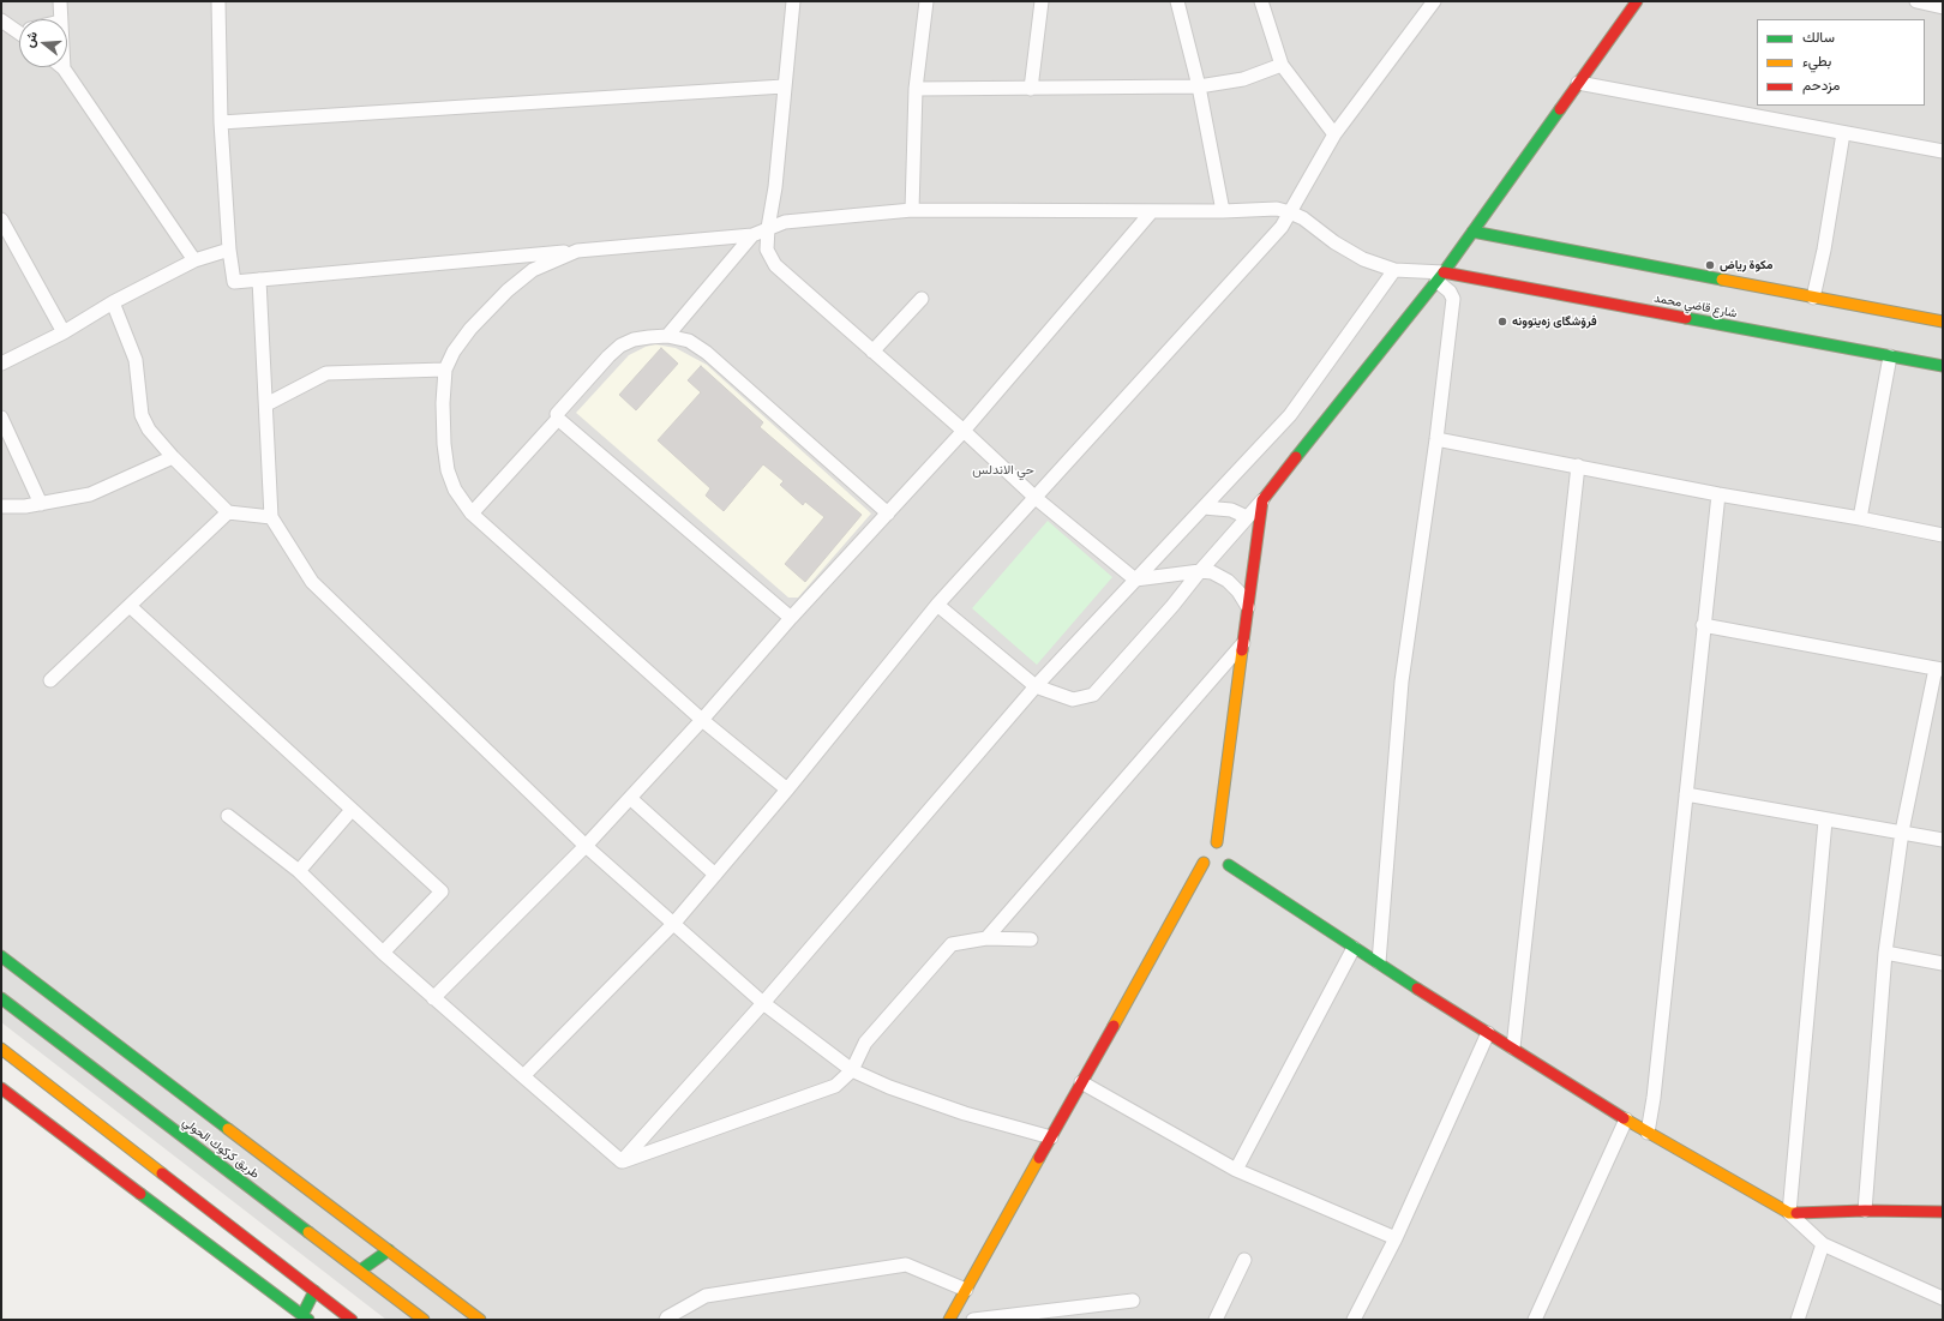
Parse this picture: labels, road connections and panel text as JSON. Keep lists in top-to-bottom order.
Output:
{
  "streets": {
    "main road": ["شارع قاضي محمد", "طريق كركوك الحولي"]
  },
  "districts": ["حي الاندلس"],
  "places": ["مكوة رياض", "فرۆشگای زەیتوونە"],
  "legend": ["سالك", "بطيء", "مزدحم"],
  "north": "left"
}
